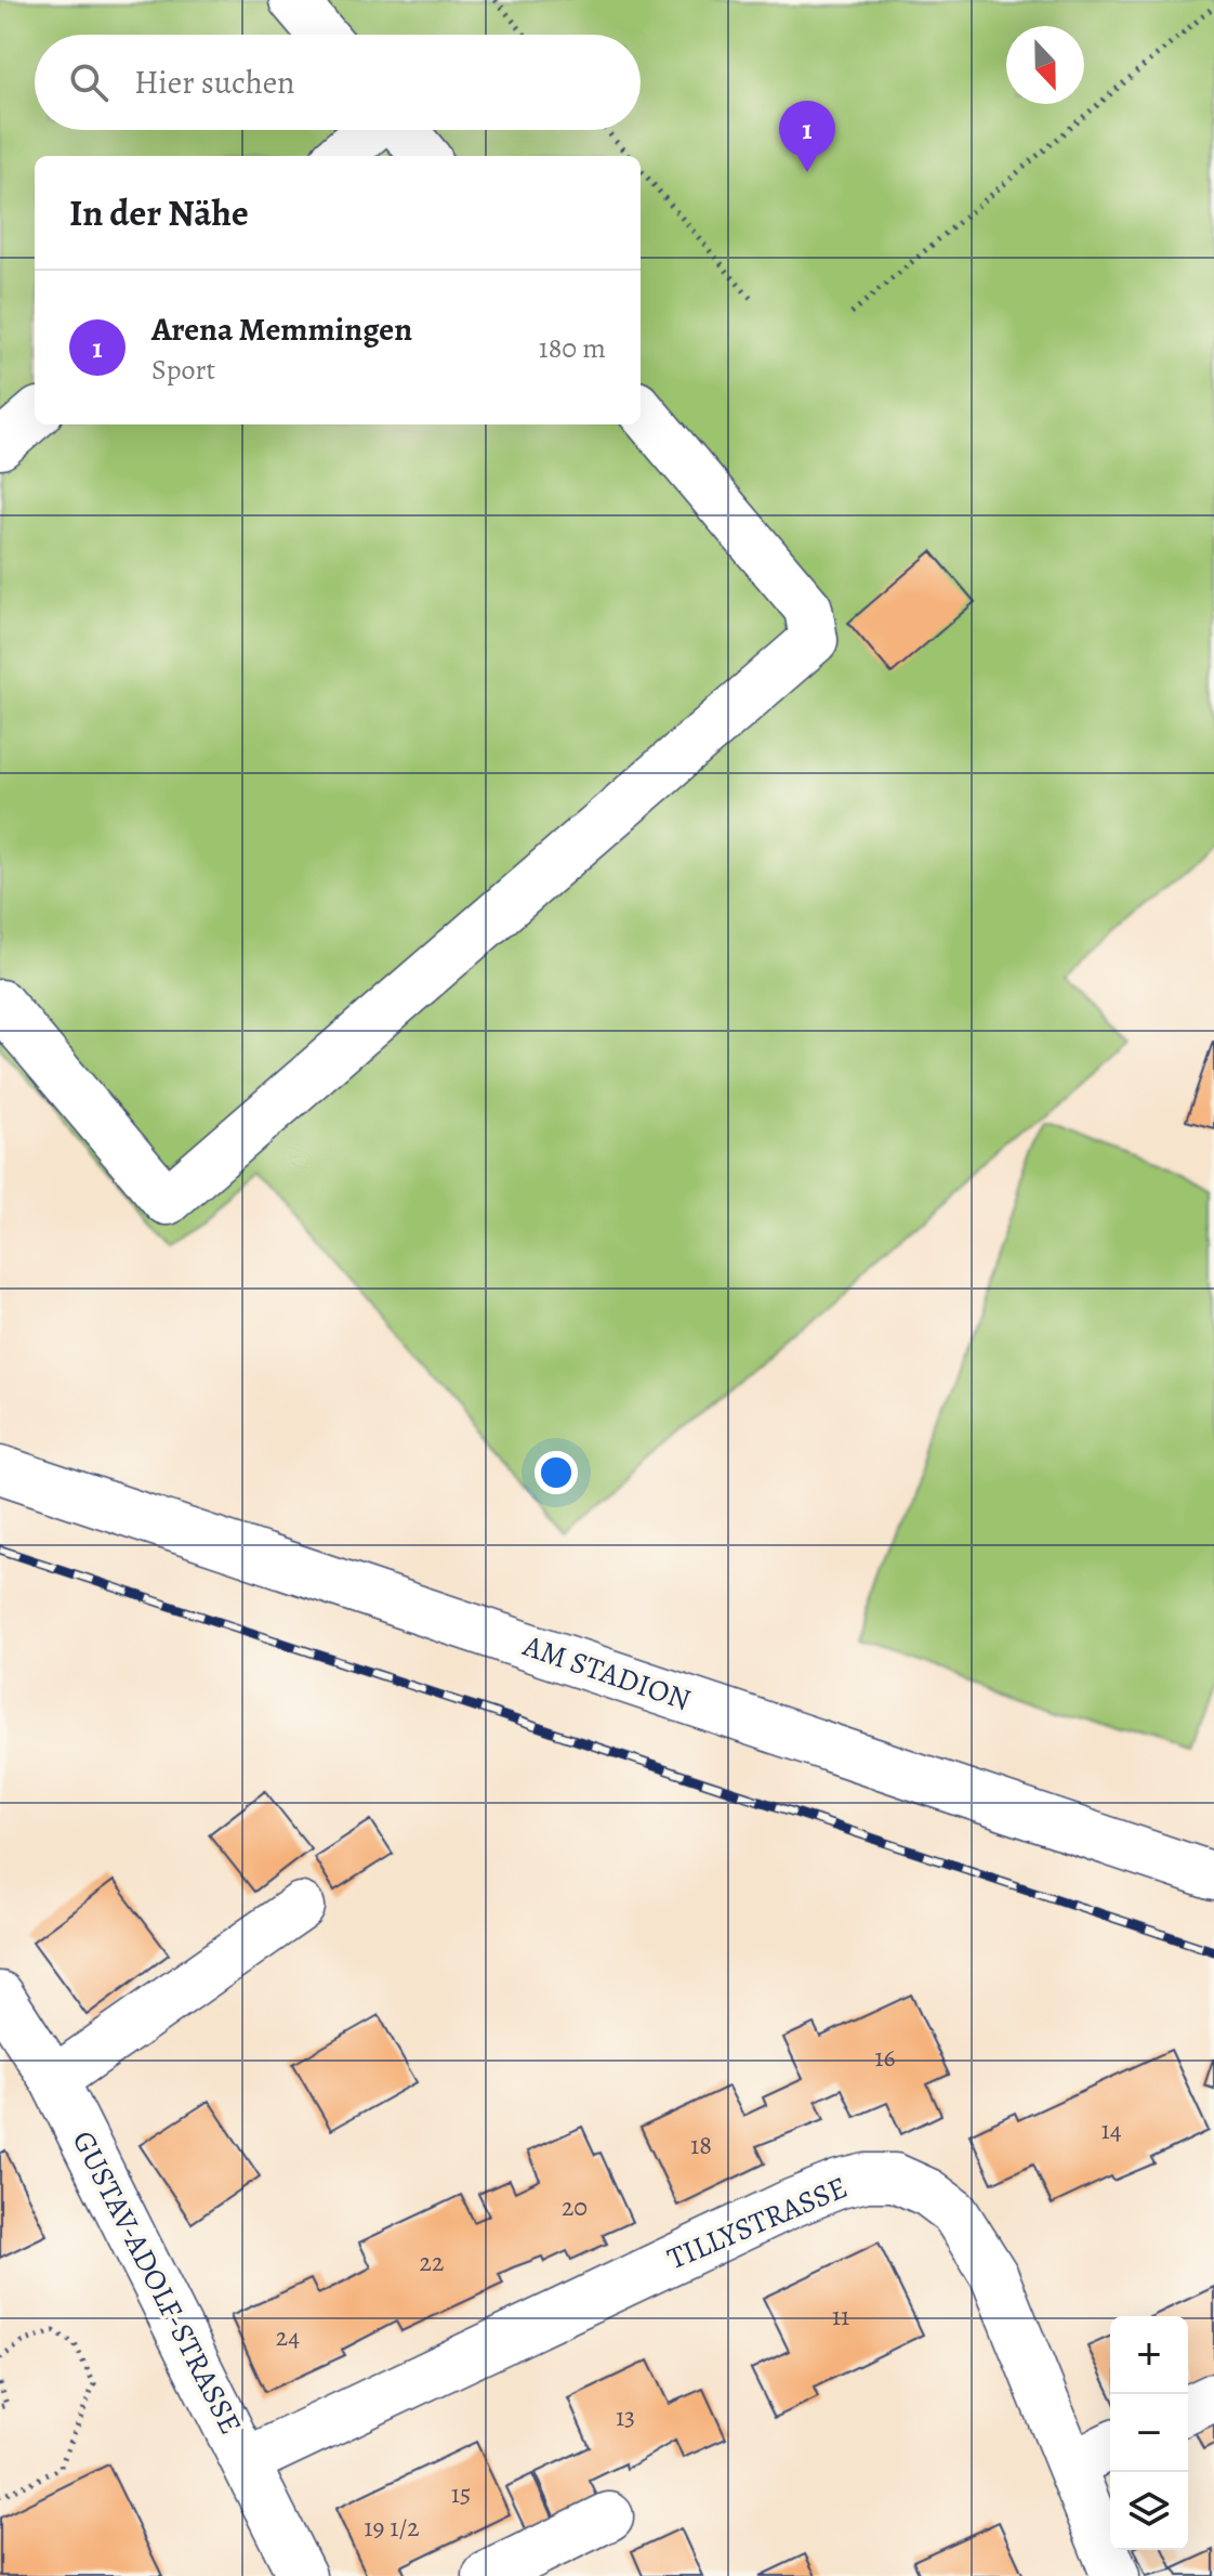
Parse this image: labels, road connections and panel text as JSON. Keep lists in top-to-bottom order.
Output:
{
  "streets": {
    "street": ["AM STADION", "TILLYSTRASSE", "GUSTAV-ADOLF-STRASSE"]
  },
  "crossings": [
    ["TILLYSTRASSE", "GUSTAV-ADOLF-STRASSE"]
  ],
  "house_numbers": [
    "16",
    "14",
    "18",
    "20",
    "22",
    "11",
    "24",
    "13",
    "15",
    "19 1/2"
  ],
  "north": "bottom",
  "page": {
    "search": "Hier suchen",
    "pins": "1",
    "heading": "In der Nähe",
    "list": [
      {
        "mark": "1",
        "name": "Arena Memmingen",
        "note": "Sport",
        "value": "180 m"
      }
    ],
    "map_buttons": ["+", "−"]
  }
}
